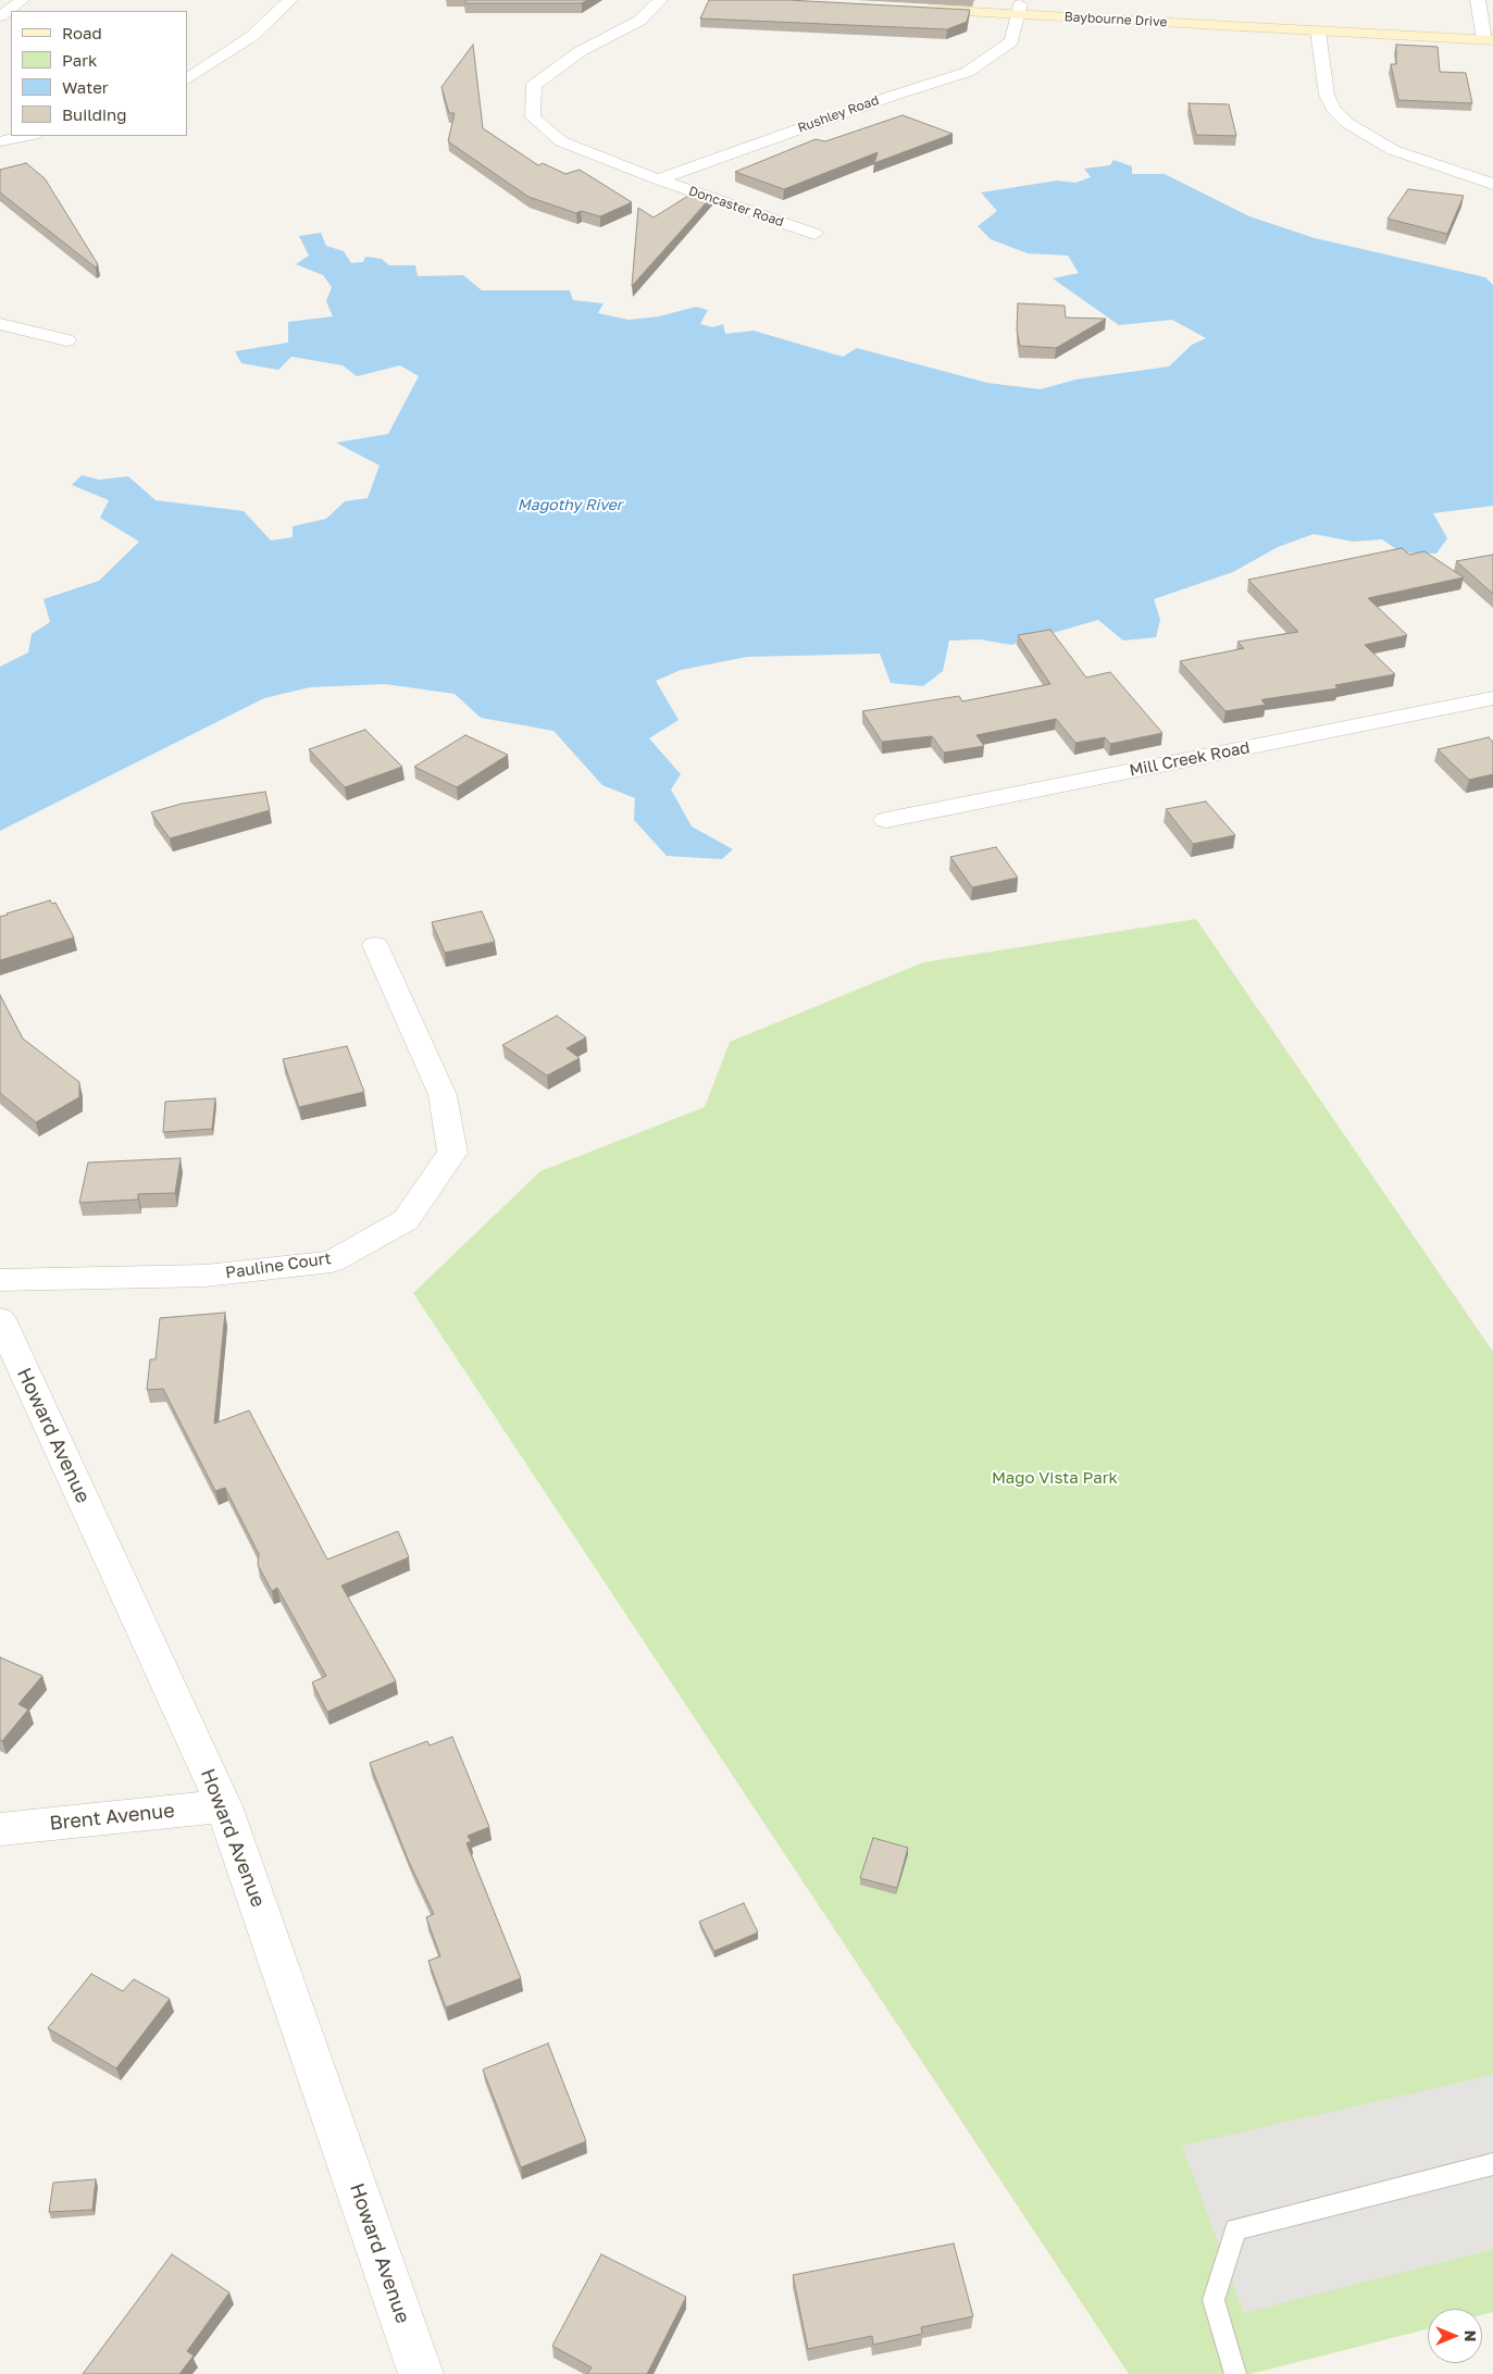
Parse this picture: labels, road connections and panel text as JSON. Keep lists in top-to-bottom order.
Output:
{
  "streets": {
    "street": [
      "Baybourne Drive",
      "Rushley Road",
      "Doncaster Road",
      "Mill Creek Road",
      "Pauline Court",
      "Howard Avenue",
      "Brent Avenue"
    ]
  },
  "crossings": [
    ["Baybourne Drive", "Rushley Road"],
    ["Rushley Road", "Doncaster Road"],
    ["Howard Avenue", "Brent Avenue"]
  ],
  "water": ["Magothy River"],
  "parks": ["Mago Vista Park"],
  "legend": [
    "Road",
    "Park",
    "Water",
    "Building"
  ],
  "north": "right"
}
